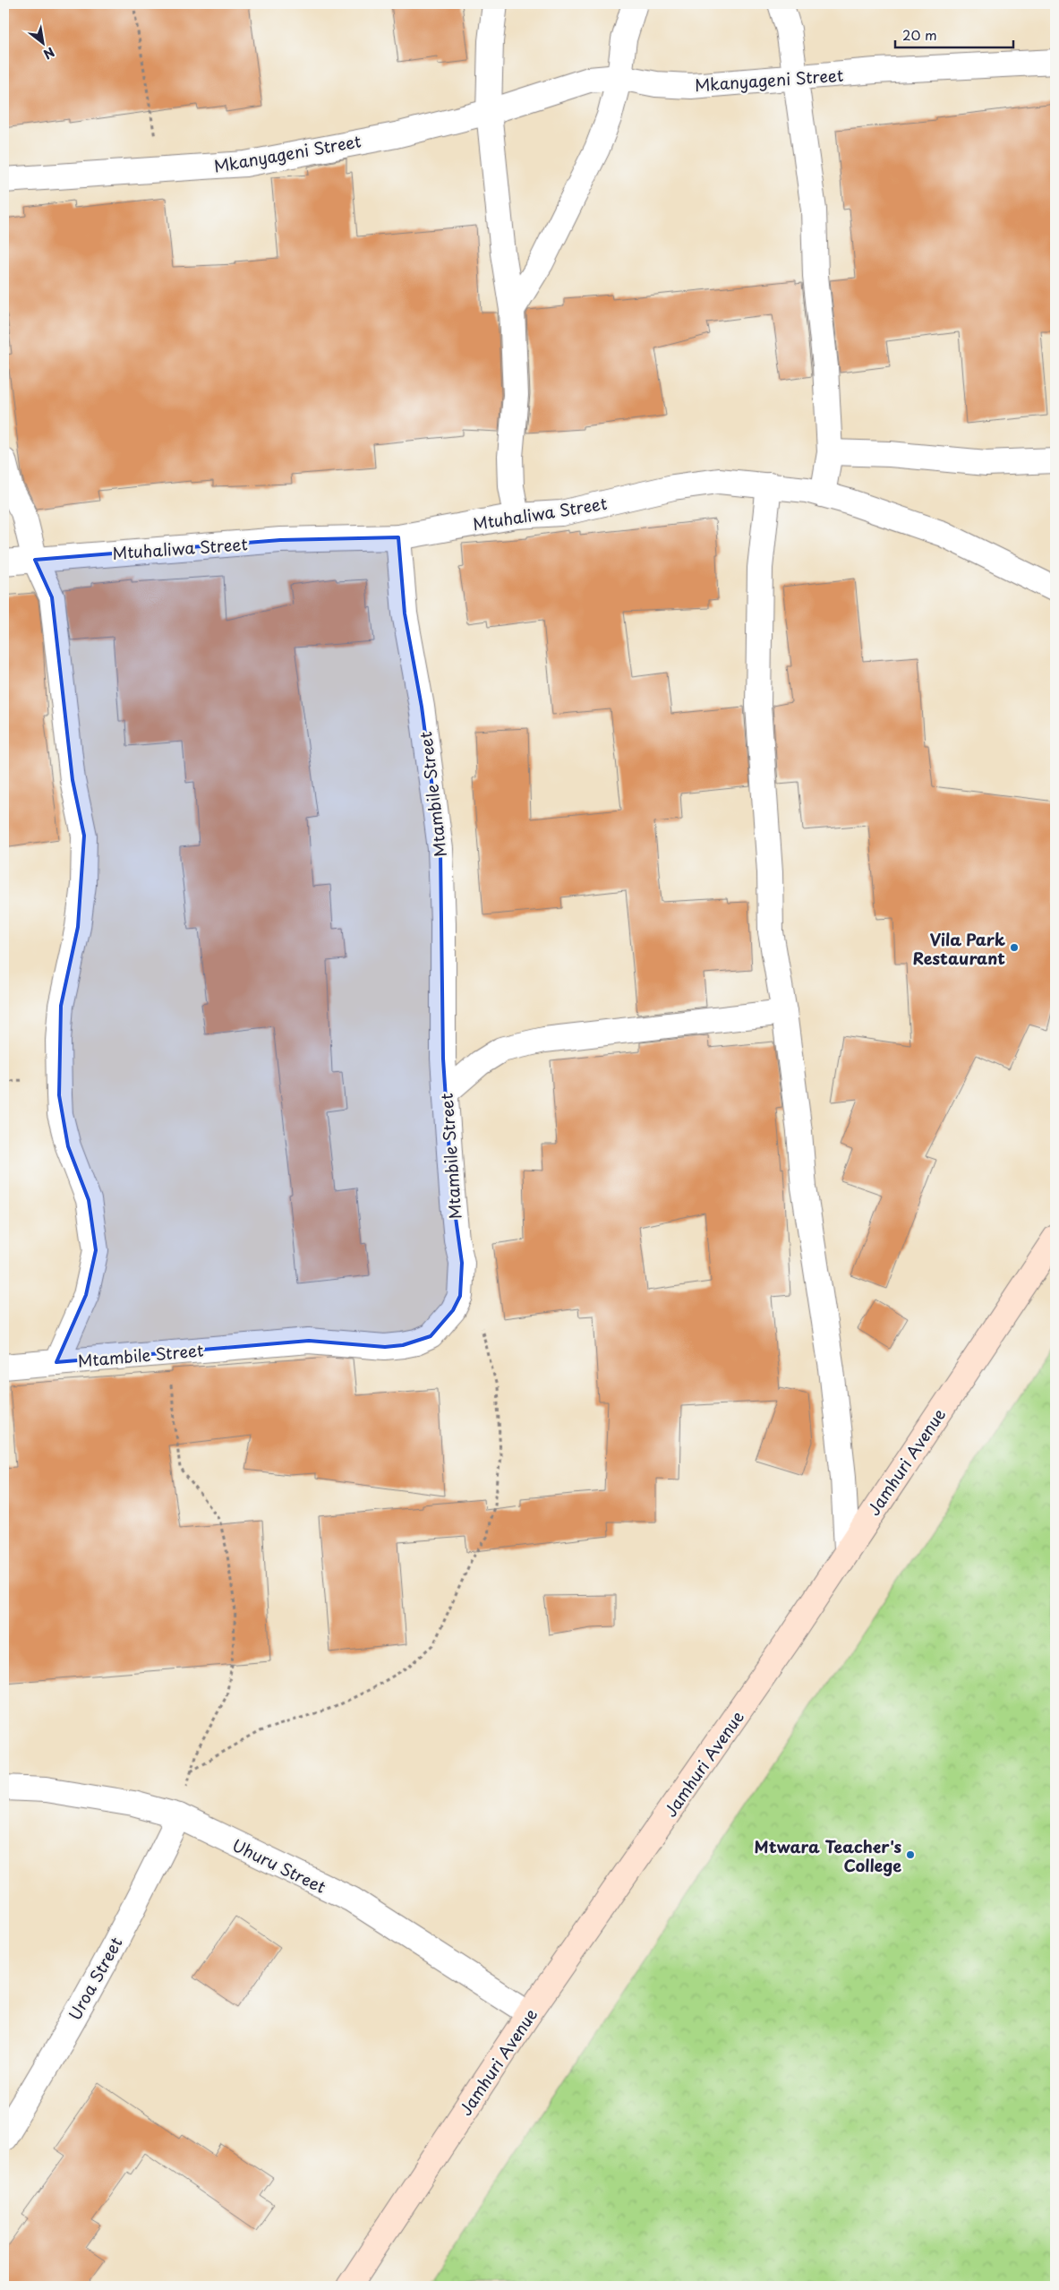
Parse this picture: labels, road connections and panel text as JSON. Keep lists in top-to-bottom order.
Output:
{
  "streets": {
    "street": [
      "Mkanyageni Street",
      "Mtuhaliwa Street",
      "Mtambile Street",
      "Jamhuri Avenue",
      "Uhuru Street",
      "Uroa Street"
    ]
  },
  "crossings": [
    ["Mtuhaliwa Street", "Mtambile Street"],
    ["Jamhuri Avenue", "Uhuru Street"],
    ["Uhuru Street", "Uroa Street"]
  ],
  "places": ["Vila Park Restaurant", "Mtwara Teacher's College"],
  "scale_bar": "20 m",
  "north": "bottom right"
}
